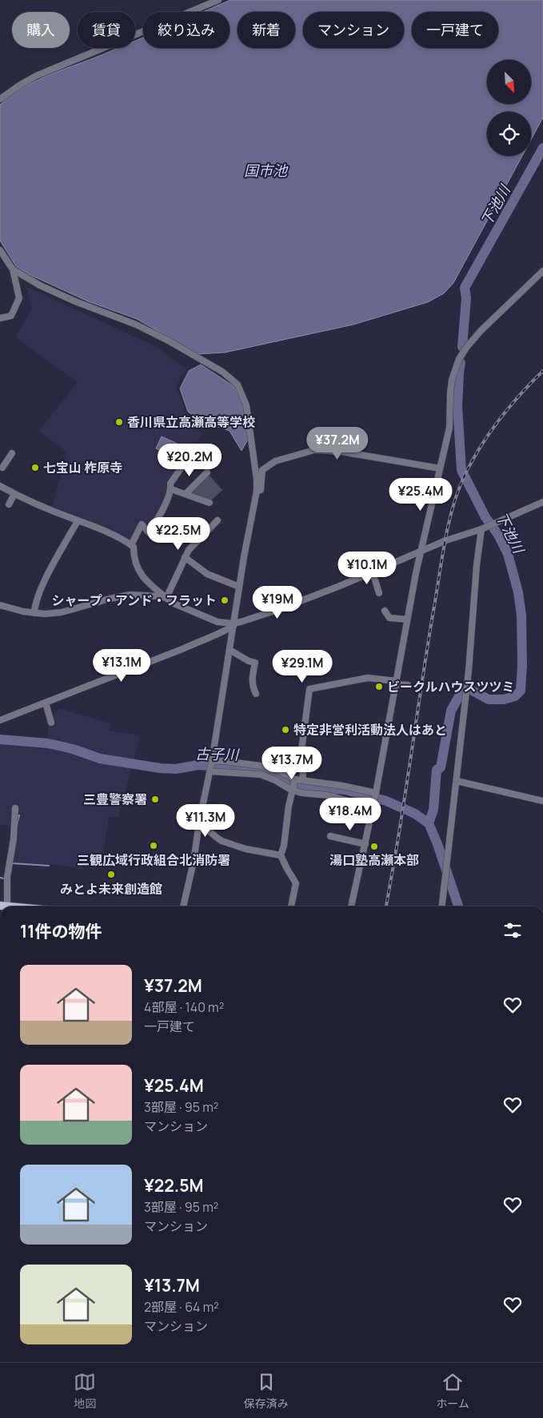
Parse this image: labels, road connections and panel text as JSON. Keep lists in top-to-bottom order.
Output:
{
  "water": ["国市池", "下池川", "古子川"],
  "places": [
    "香川県立高瀬高等学校",
    "七宝山 柞原寺",
    "シャープ・アンド・フラット",
    "ビークルハウスツツミ",
    "特定非営利活動法人はあと",
    "三豊警察署",
    "三観広域行政組合北消防署",
    "湯口塾高瀬本部",
    "みとよ未来創造館"
  ],
  "north": "bottom right",
  "page": {
    "chip": [
      "購入",
      "賃貸",
      "絞り込み",
      "新着",
      "マンション",
      "一戸建て"
    ],
    "price": [
      "¥37.2M",
      "¥20.2M",
      "¥25.4M",
      "¥22.5M",
      "¥10.1M",
      "¥19M",
      "¥13.1M",
      "¥29.1M",
      "¥13.7M",
      "¥18.4M",
      "¥11.3M"
    ],
    "heading": "11件の物件",
    "list": [
      {
        "name": "¥37.2M",
        "note": "4部屋 · 140 m² · 一戸建て"
      },
      {
        "name": "¥25.4M",
        "note": "3部屋 · 95 m² · マンション"
      },
      {
        "name": "¥22.5M",
        "note": "3部屋 · 95 m² · マンション"
      },
      {
        "name": "¥13.7M",
        "note": "2部屋 · 64 m² · マンション"
      }
    ],
    "tabs": ["地図", "保存済み", "ホーム"]
  }
}
